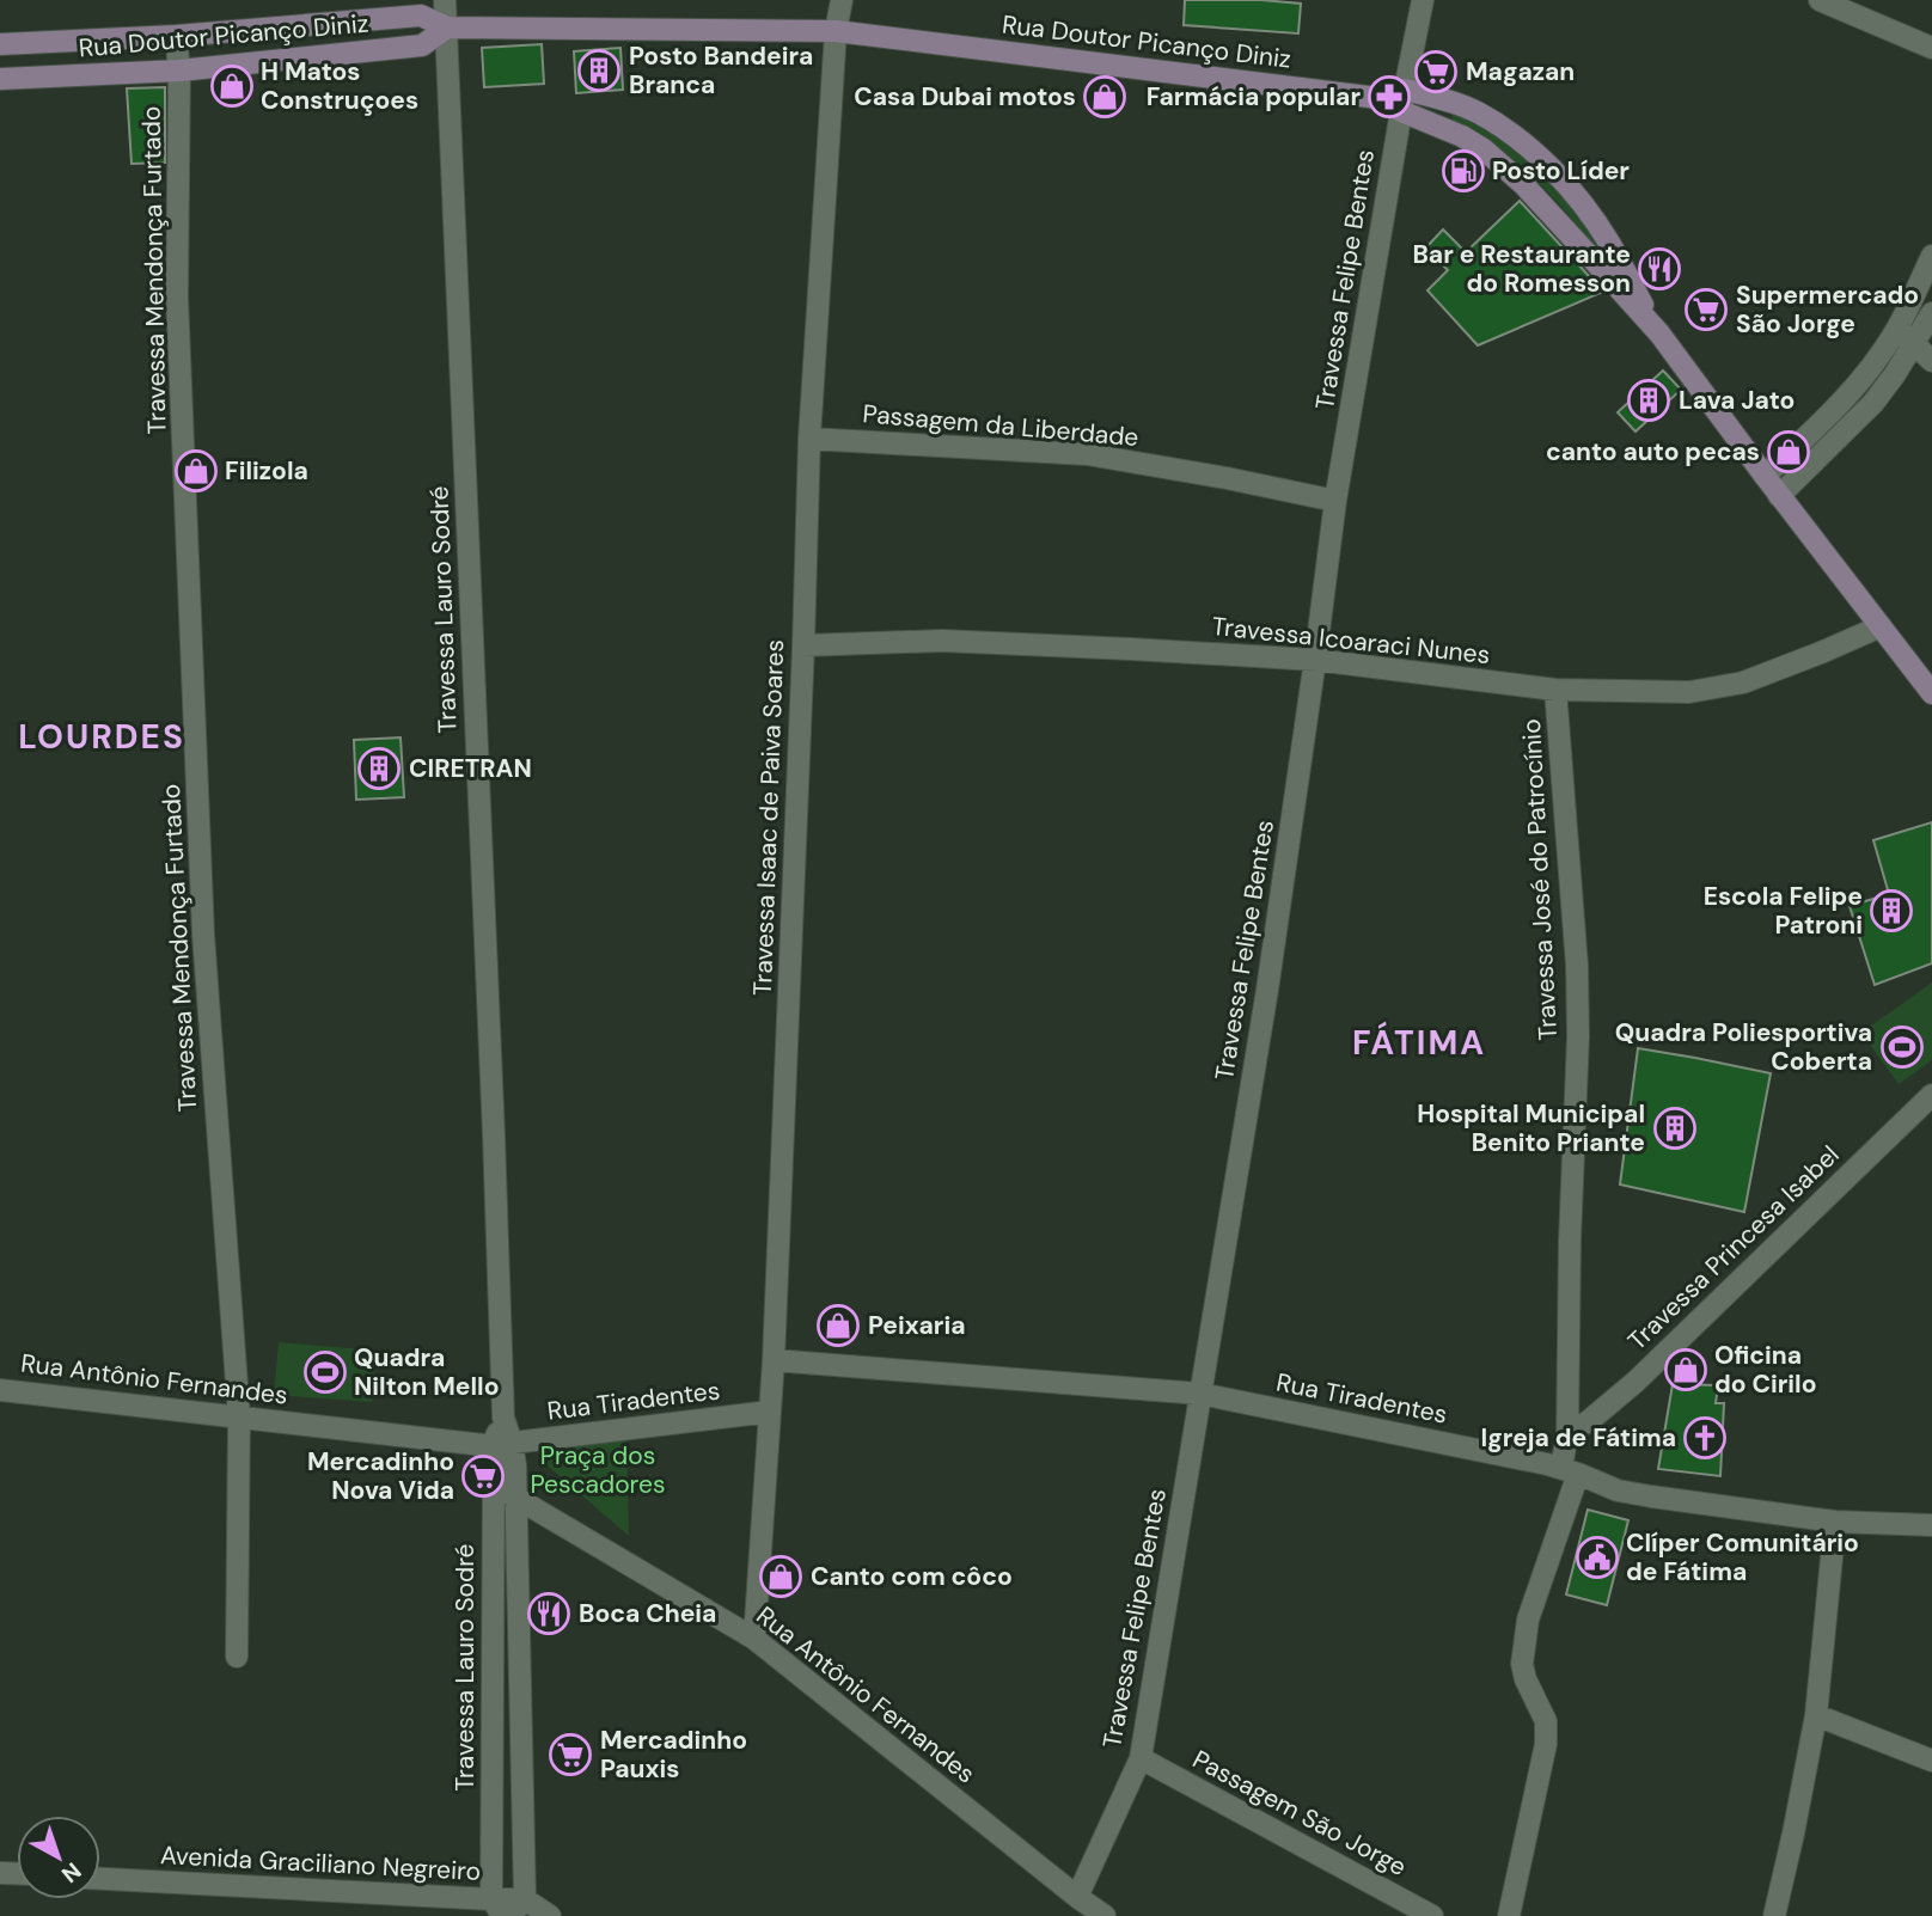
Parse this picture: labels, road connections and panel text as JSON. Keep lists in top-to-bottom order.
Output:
{
  "streets": {
    "street": [
      "Rua Doutor Picanço Diniz",
      "Travessa Mendonça Furtado",
      "Travessa Felipe Bentes",
      "Passagem da Liberdade",
      "Travessa Lauro Sodré",
      "Travessa Icoaraci Nunes",
      "Travessa Isaac de Paiva Soares",
      "Travessa José do Patrocínio",
      "Travessa Princesa Isabel",
      "Rua Antônio Fernandes",
      "Rua Tiradentes",
      "Passagem São Jorge",
      "Avenida Graciliano Negreiro"
    ]
  },
  "crossings": [
    ["Rua Doutor Picanço Diniz", "Travessa Mendonça Furtado"],
    ["Rua Doutor Picanço Diniz", "Travessa Felipe Bentes"],
    ["Rua Doutor Picanço Diniz", "Travessa Lauro Sodré"],
    ["Rua Doutor Picanço Diniz", "Travessa Isaac de Paiva Soares"],
    ["Travessa Mendonça Furtado", "Rua Antônio Fernandes"],
    ["Travessa Felipe Bentes", "Passagem da Liberdade"],
    ["Travessa Felipe Bentes", "Travessa Icoaraci Nunes"],
    ["Travessa Felipe Bentes", "Rua Antônio Fernandes"],
    ["Travessa Felipe Bentes", "Rua Tiradentes"],
    ["Travessa Felipe Bentes", "Passagem São Jorge"],
    ["Passagem da Liberdade", "Travessa Isaac de Paiva Soares"],
    ["Travessa Lauro Sodré", "Rua Antônio Fernandes"],
    ["Travessa Lauro Sodré", "Rua Tiradentes"],
    ["Travessa Lauro Sodré", "Avenida Graciliano Negreiro"],
    ["Travessa Icoaraci Nunes", "Travessa Isaac de Paiva Soares"],
    ["Travessa Icoaraci Nunes", "Travessa José do Patrocínio"],
    ["Travessa Isaac de Paiva Soares", "Rua Antônio Fernandes"],
    ["Travessa Isaac de Paiva Soares", "Rua Tiradentes"],
    ["Travessa José do Patrocínio", "Travessa Princesa Isabel"],
    ["Travessa José do Patrocínio", "Rua Tiradentes"],
    ["Rua Antônio Fernandes", "Rua Tiradentes"]
  ],
  "districts": ["LOURDES", "FÁTIMA"],
  "parks": ["Praça dos Pescadores"],
  "places": {
    "building": [
      "Posto Bandeira Branca",
      "Lava Jato",
      "CIRETRAN",
      "Escola Felipe Patroni",
      "Hospital Municipal Benito Priante"
    ],
    "supermarket": [
      "Magazan",
      "Supermercado São Jorge",
      "Mercadinho Nova Vida",
      "Mercadinho Pauxis"
    ],
    "shop": [
      "H Matos Construçoes",
      "Casa Dubai motos",
      "canto auto pecas",
      "Filizola",
      "Peixaria",
      "Oficina do Cirilo",
      "Canto com côco"
    ],
    "pharmacy": ["Farmácia popular"],
    "fuel station": ["Posto Líder"],
    "restaurant": ["Bar e Restaurante do Romesson", "Boca Cheia"],
    "sports": ["Quadra Poliesportiva Coberta", "Quadra Nilton Mello"],
    "church": ["Igreja de Fátima"],
    "public building": ["Clíper Comunitário de Fátima"]
  },
  "north": "bottom right"
}
